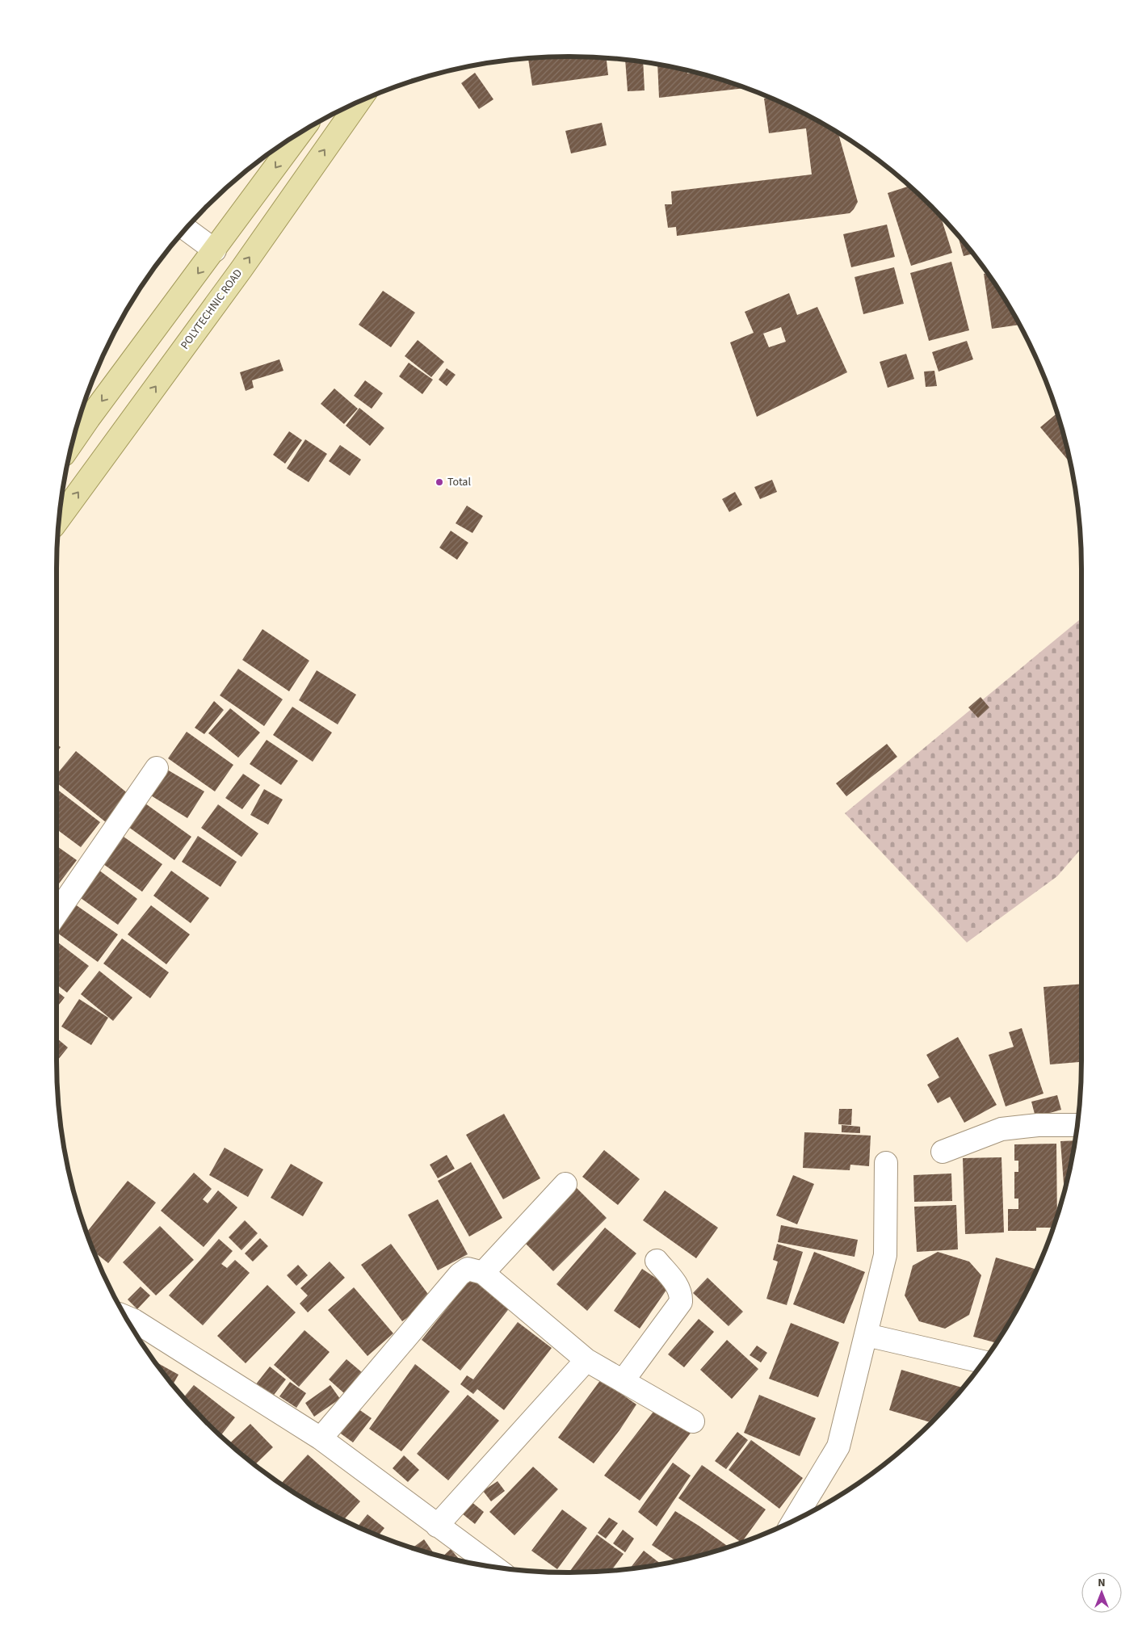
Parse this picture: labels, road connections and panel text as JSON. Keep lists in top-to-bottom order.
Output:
{
  "streets": {
    "main road": ["POLYTECHNIC ROAD"]
  },
  "places": ["Total"],
  "north": "top"
}
